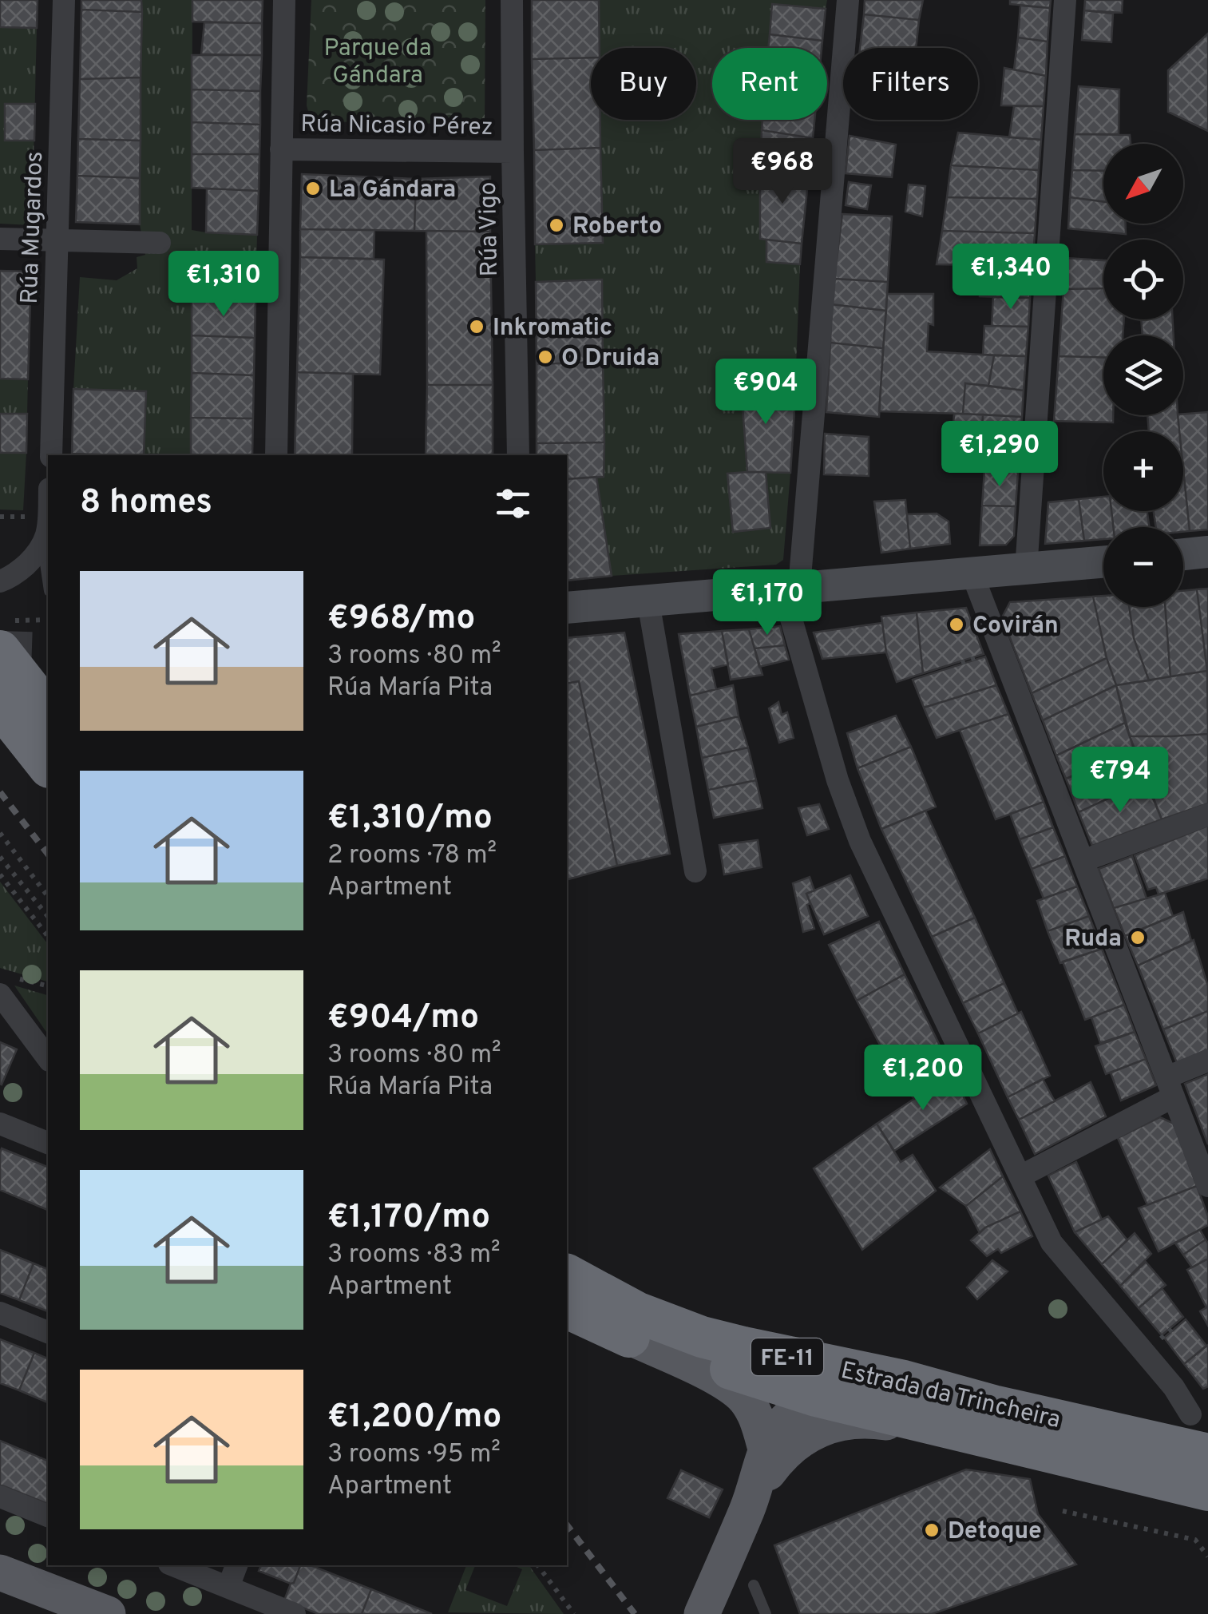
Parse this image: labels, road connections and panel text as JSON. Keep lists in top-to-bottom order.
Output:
{
  "streets": {
    "highway": ["FE-11", "Estrada da Trincheira"],
    "street": ["Rúa Nicasio Pérez", "Rúa Mugardos", "Rúa Vigo"]
  },
  "crossings": [
    ["Rúa Nicasio Pérez", "Rúa Vigo"]
  ],
  "parks": ["Parque da Gándara"],
  "places": [
    "La Gándara",
    "Roberto",
    "Inkromatic",
    "O Druida",
    "Covirán",
    "Ruda",
    "Detoque"
  ],
  "north": "bottom left",
  "page": {
    "chip": ["Buy", "Rent", "Filters"],
    "price": [
      "€968",
      "€1,340",
      "€1,310",
      "€904",
      "€1,290",
      "€1,170",
      "€794",
      "€1,200"
    ],
    "map_buttons": ["+", "−"],
    "heading": "8 homes",
    "list": [
      {
        "name": "€968/mo",
        "note": "3 rooms · 80 m² · Rúa María Pita"
      },
      {
        "name": "€1,310/mo",
        "note": "2 rooms · 78 m² · Apartment"
      },
      {
        "name": "€904/mo",
        "note": "3 rooms · 80 m² · Rúa María Pita"
      },
      {
        "name": "€1,170/mo",
        "note": "3 rooms · 83 m² · Apartment"
      },
      {
        "name": "€1,200/mo",
        "note": "3 rooms · 95 m² · Apartment"
      }
    ]
  }
}
